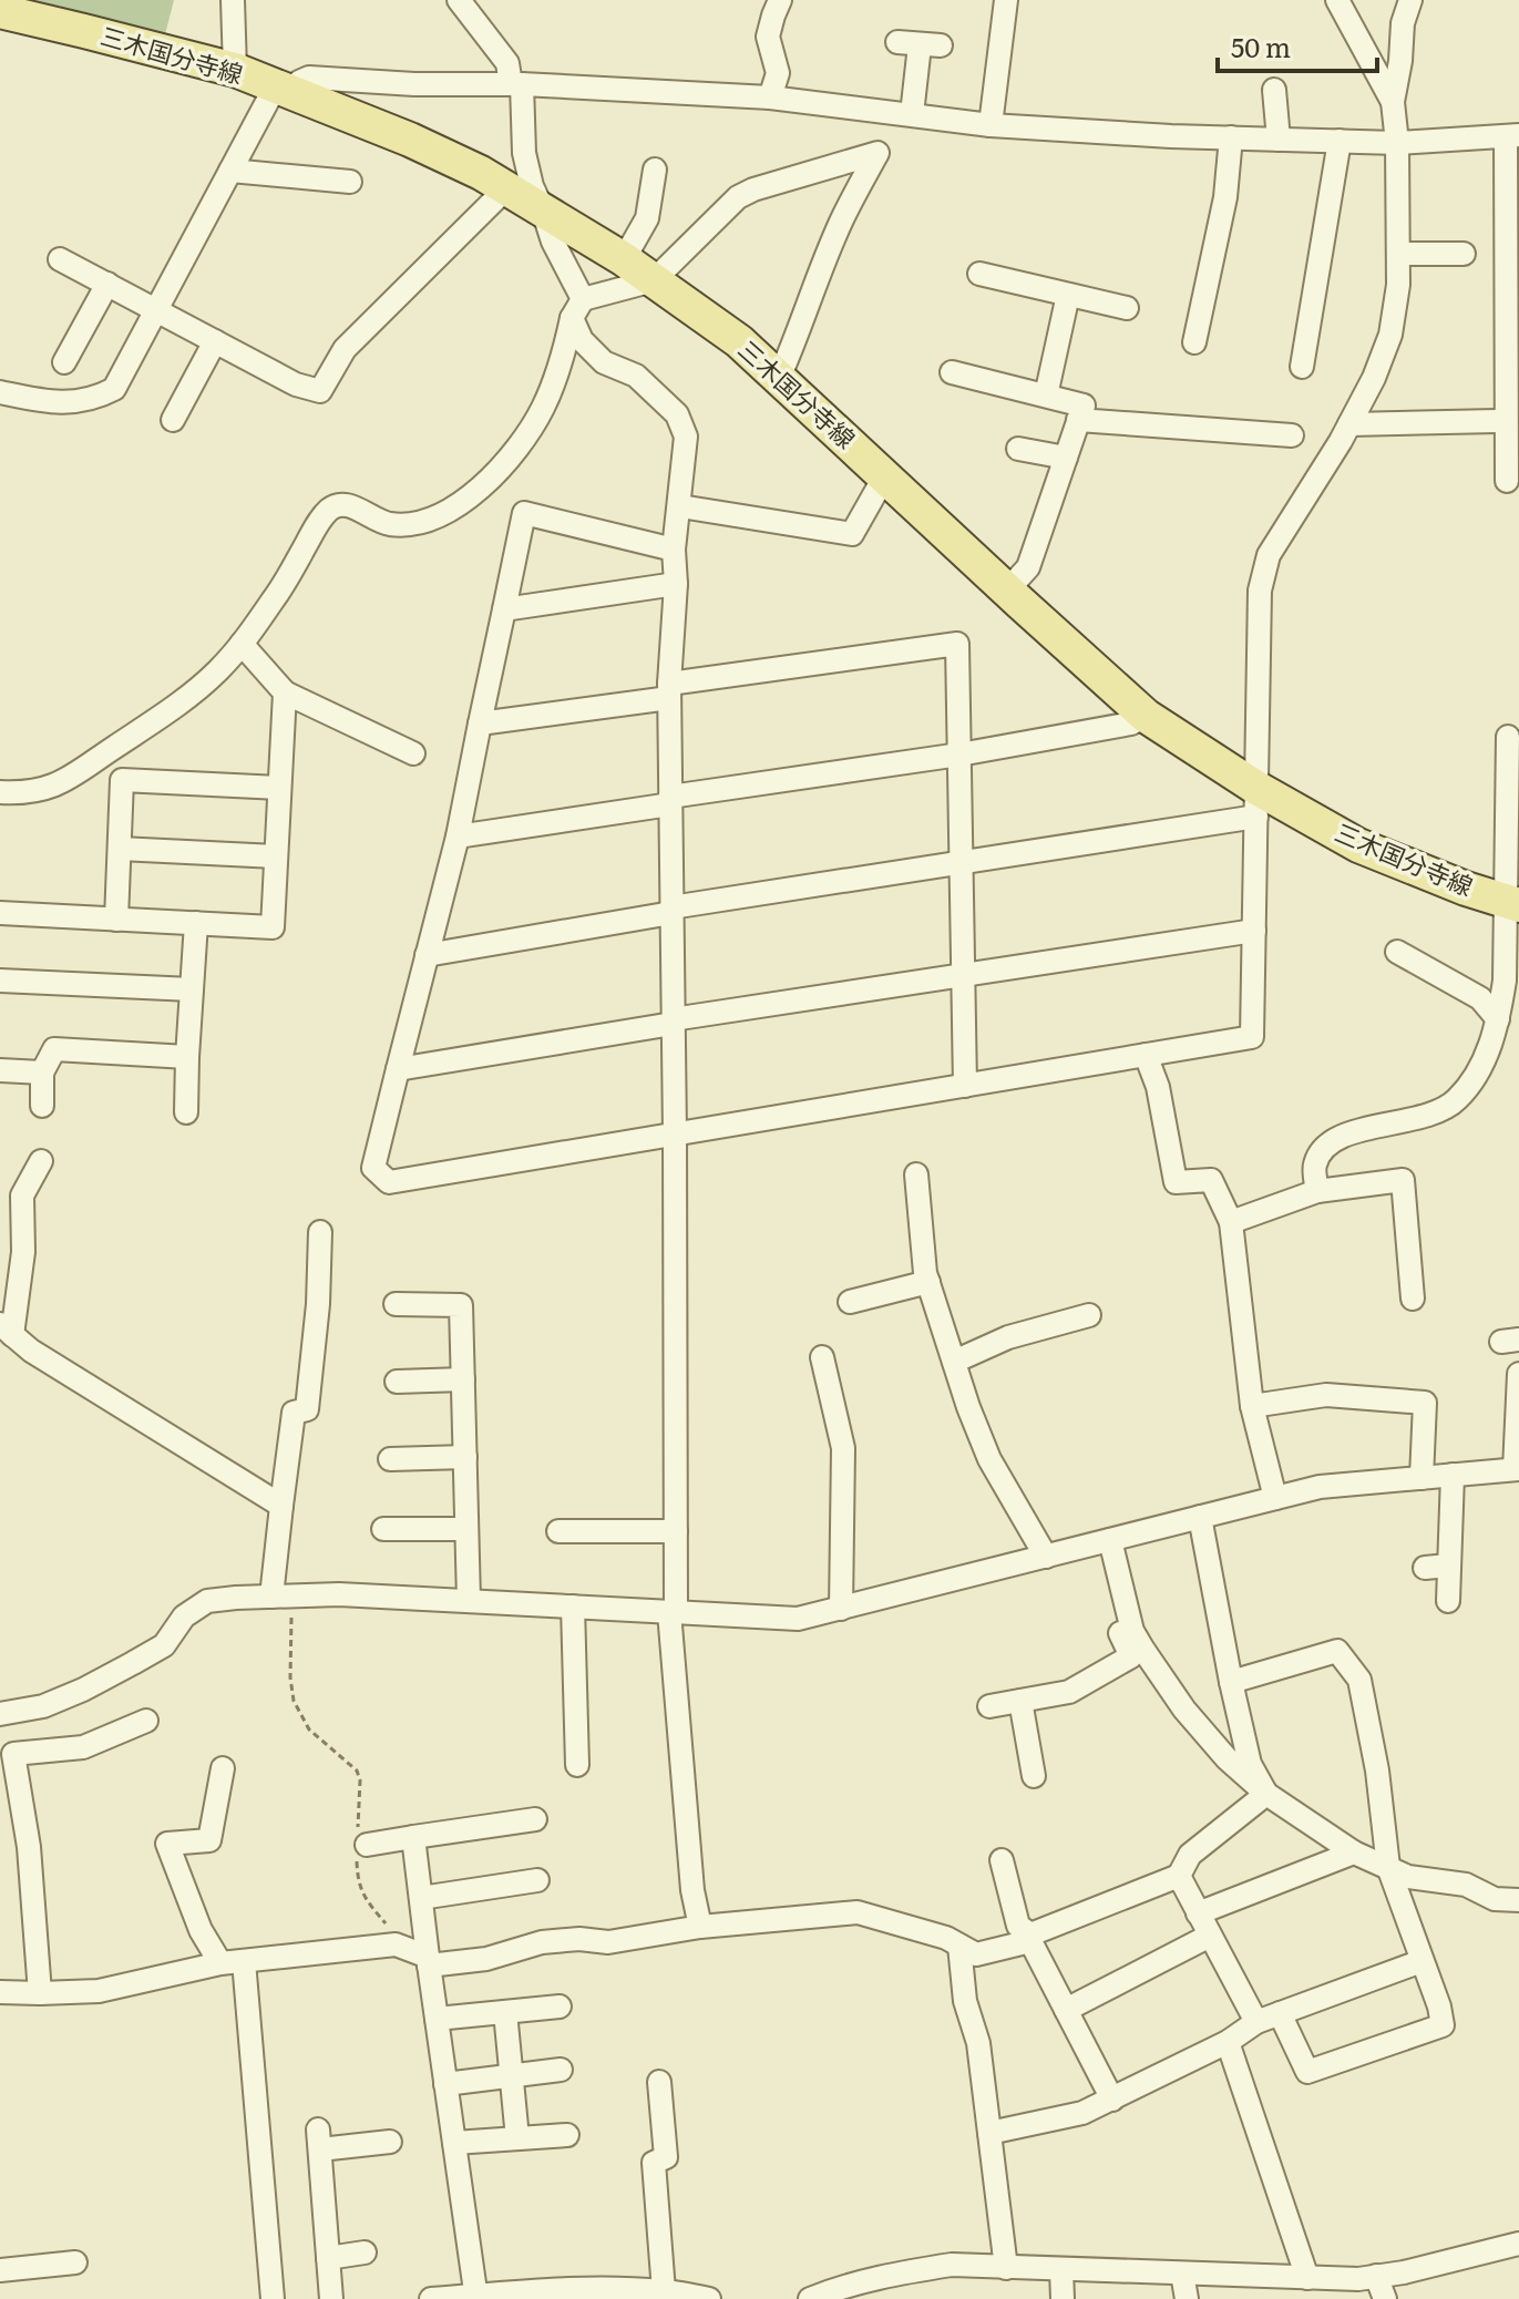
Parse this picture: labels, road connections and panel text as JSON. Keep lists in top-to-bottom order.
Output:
{
  "streets": {
    "main road": ["三木国分寺線"]
  },
  "scale_bar": "50 m"
}
